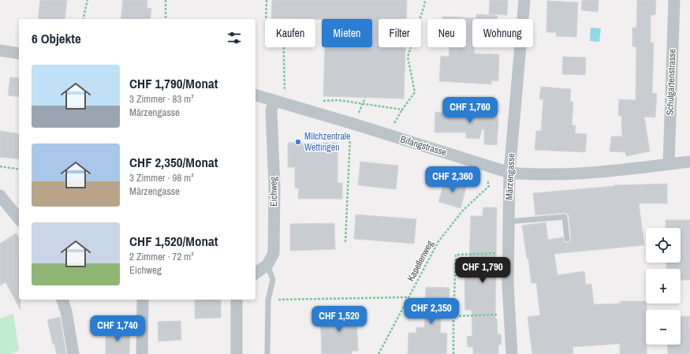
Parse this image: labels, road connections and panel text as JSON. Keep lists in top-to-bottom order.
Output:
{
  "streets": {
    "street": [
      "Schulgartenstrasse",
      "Bifangstrasse",
      "Märzengasse",
      "Eichweg"
    ],
    "path": ["Kapellenweg"]
  },
  "crossings": [
    ["Schulgartenstrasse", "Bifangstrasse"],
    ["Bifangstrasse", "Märzengasse"],
    ["Bifangstrasse", "Eichweg"]
  ],
  "places": ["Milchzentrale Wettingen"],
  "page": {
    "chip": [
      "Kaufen",
      "Mieten",
      "Filter",
      "Neu",
      "Wohnung"
    ],
    "heading": "6 Objekte",
    "list": [
      {
        "name": "CHF 1,790/Monat",
        "note": "3 Zimmer · 83 m² · Märzengasse"
      },
      {
        "name": "CHF 2,350/Monat",
        "note": "3 Zimmer · 98 m² · Märzengasse"
      },
      {
        "name": "CHF 1,520/Monat",
        "note": "2 Zimmer · 72 m² · Eichweg"
      }
    ],
    "price": [
      "CHF 1,760",
      "CHF 2,360",
      "CHF 1,790",
      "CHF 2,350",
      "CHF 1,520",
      "CHF 1,740"
    ],
    "map_buttons": ["+", "−"]
  }
}
